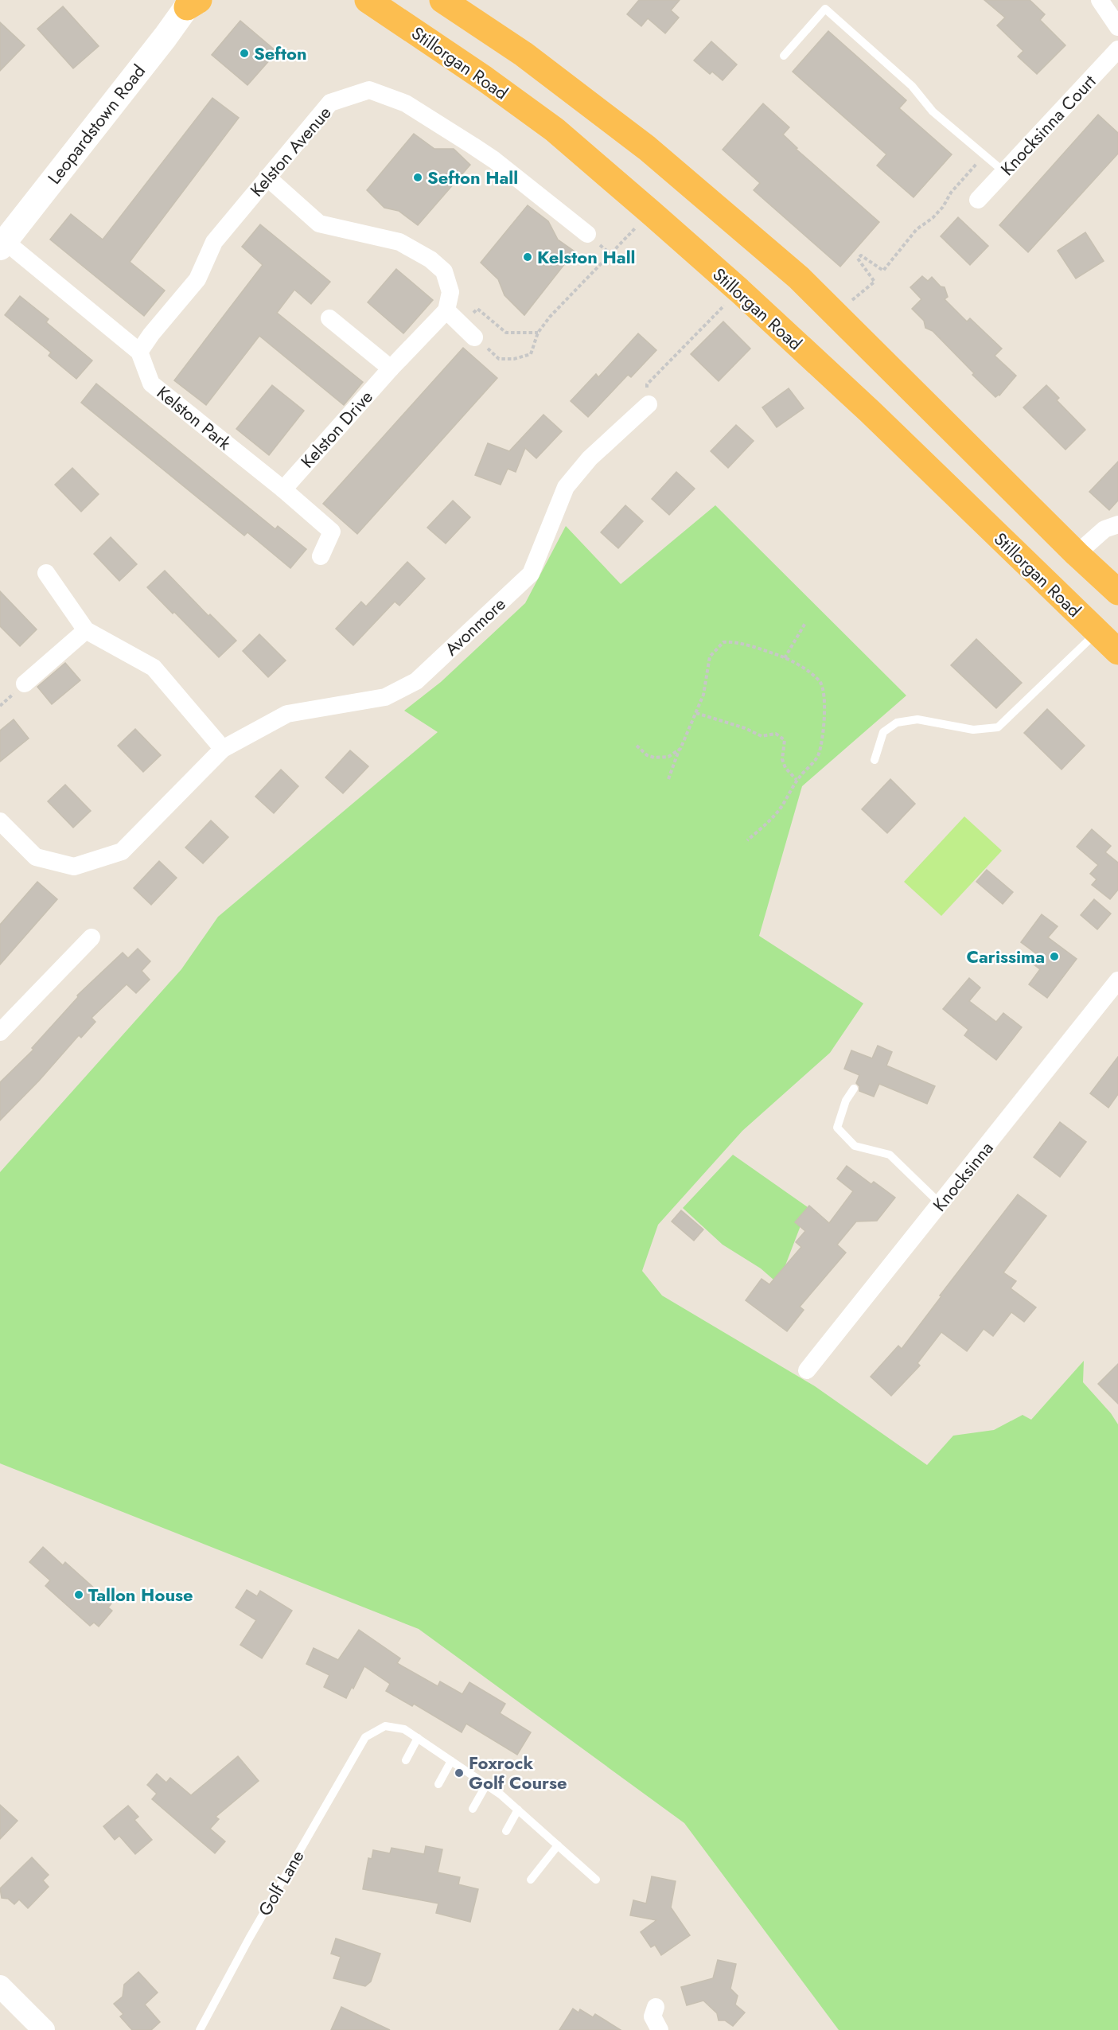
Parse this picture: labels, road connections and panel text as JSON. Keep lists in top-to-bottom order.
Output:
{
  "streets": {
    "highway": ["Stillorgan Road"],
    "main road": ["Leopardstown Road"],
    "street": [
      "Knocksinna Court",
      "Kelston Avenue",
      "Kelston Park",
      "Kelston Drive",
      "Avonmore",
      "Knocksinna"
    ],
    "lane": ["Golf Lane"]
  },
  "crossings": [
    ["Kelston Avenue", "Kelston Park"],
    ["Kelston Park", "Kelston Drive"]
  ],
  "places": [
    "Sefton",
    "Sefton Hall",
    "Kelston Hall",
    "Carissima",
    "Tallon House",
    "Foxrock Golf Course"
  ]
}
